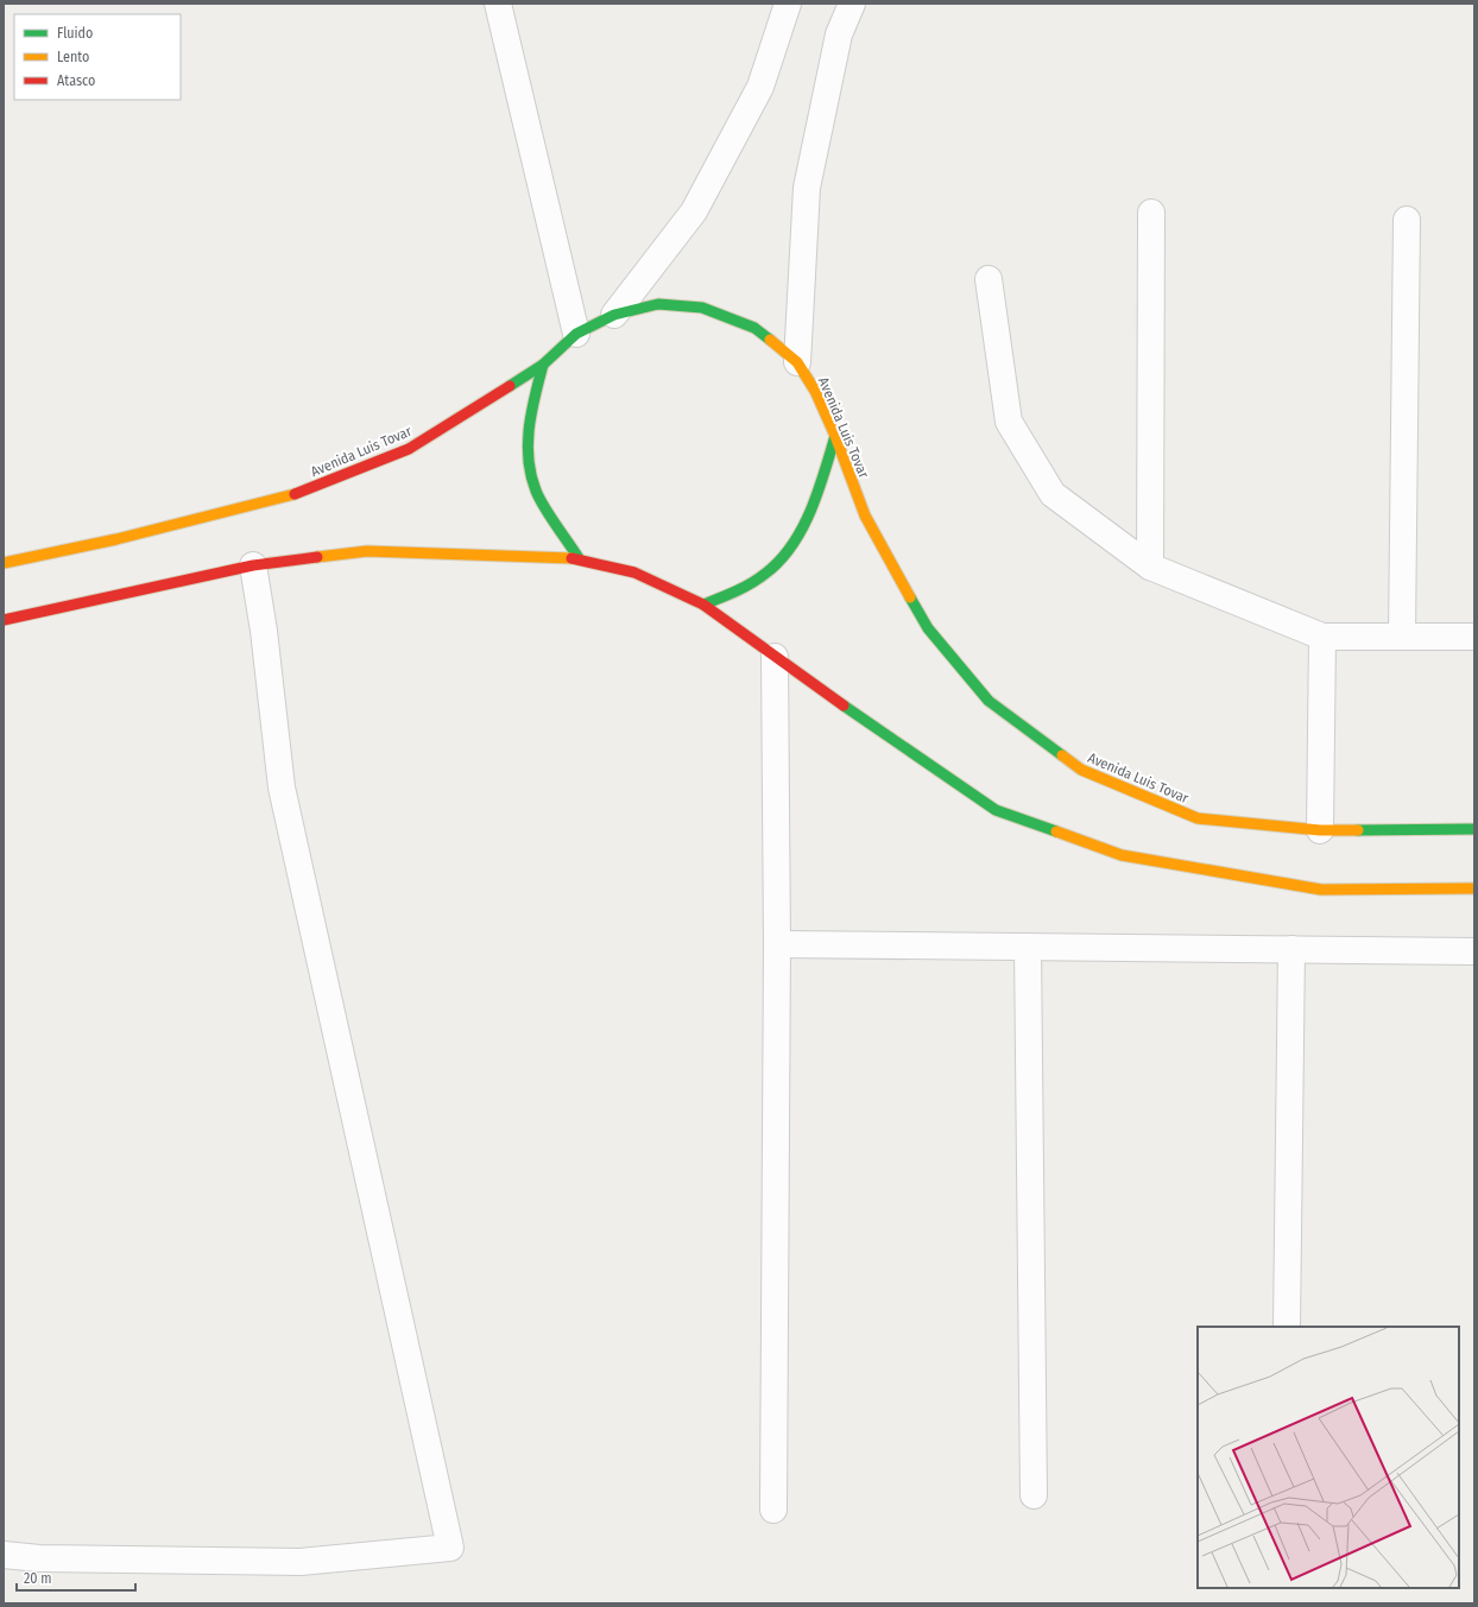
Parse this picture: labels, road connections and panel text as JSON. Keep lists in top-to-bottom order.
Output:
{
  "streets": {
    "main road": ["Avenida Luis Tovar"]
  },
  "legend": ["Fluido", "Lento", "Atasco"],
  "scale_bar": "20 m"
}
